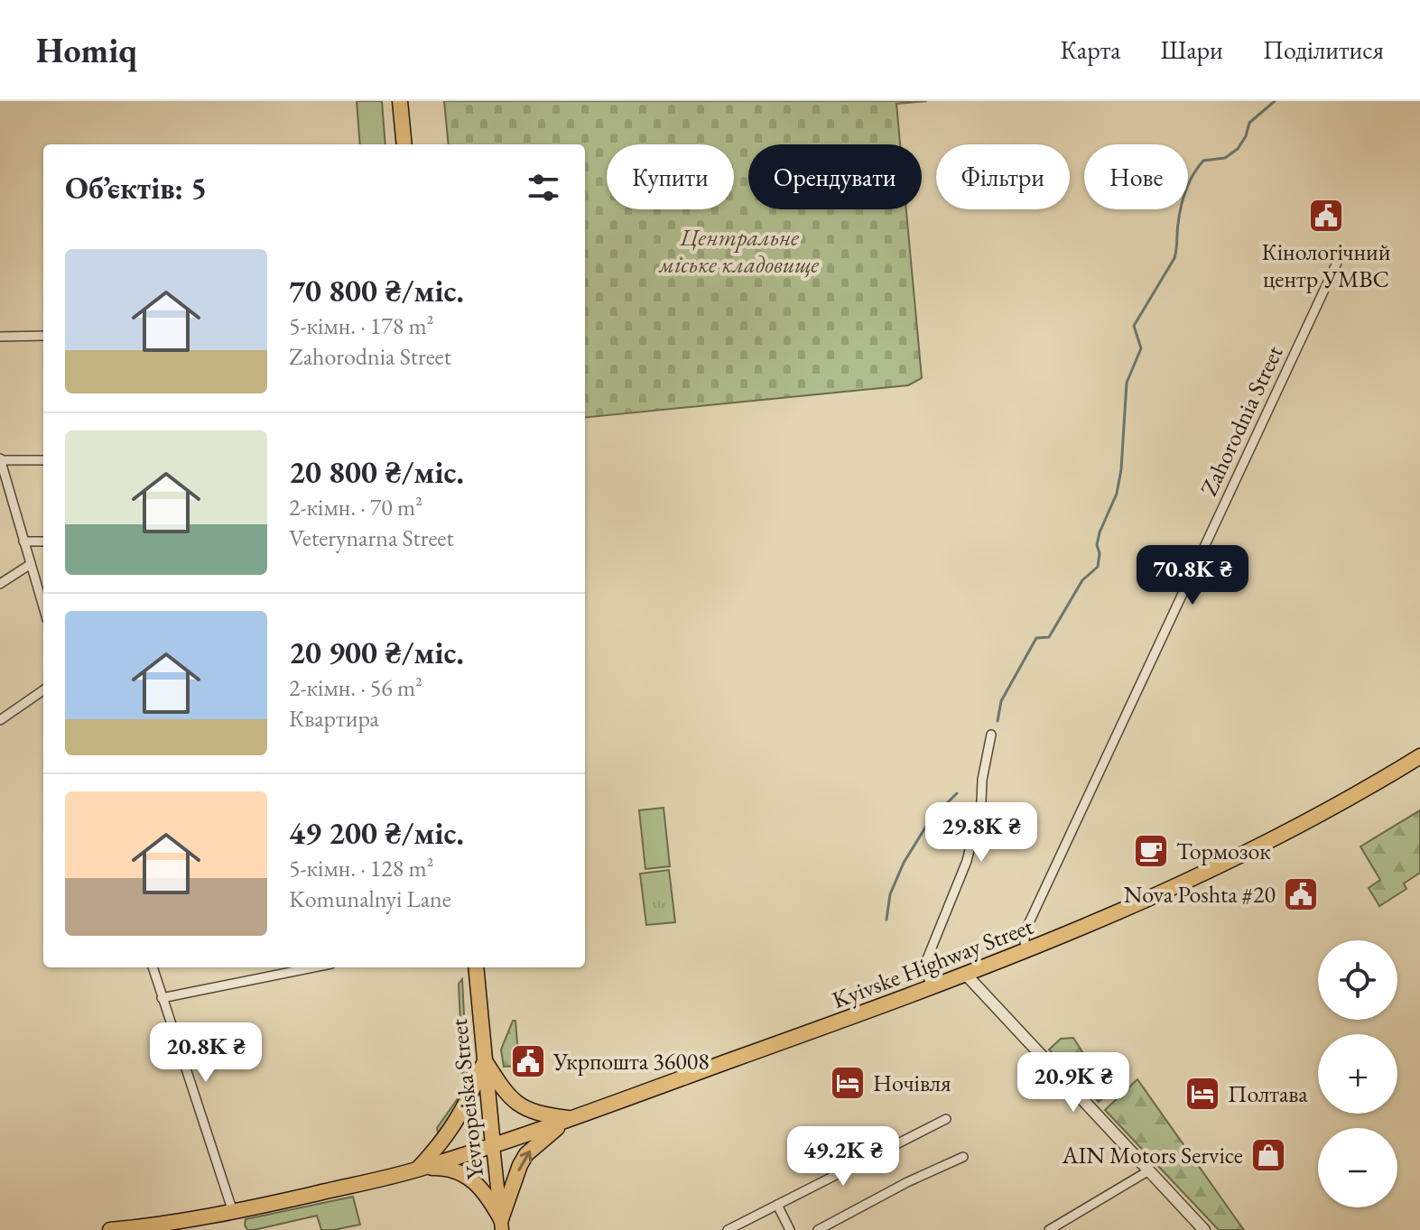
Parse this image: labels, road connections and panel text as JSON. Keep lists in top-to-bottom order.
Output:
{
  "streets": {
    "highway": ["Kyivske Highway Street", "Yevropeiska Street"],
    "street": ["Zahorodnia Street"]
  },
  "crossings": [
    ["Zahorodnia Street", "Kyivske Highway Street"],
    ["Kyivske Highway Street", "Yevropeiska Street"]
  ],
  "parks": ["Центральне міське кладовище"],
  "places": {
    "public building": ["Кінологічний центр УМВС", "Nova Poshta #20", "Укрпошта 36008"],
    "cafe": ["Тормозок"],
    "hotel": ["Ночівля", "Полтава"],
    "shop": ["AIN Motors Service"]
  },
  "page": {
    "header": "Homiq",
    "nav": ["Карта", "Шари", "Поділитися"],
    "chip": [
      "Купити",
      "Орендувати",
      "Фільтри",
      "Нове"
    ],
    "heading": "Об’єктів: 5",
    "list": [
      {
        "name": "70 800 ₴/міс.",
        "note": "5-кімн. · 178 m² · Zahorodnia Street"
      },
      {
        "name": "20 800 ₴/міс.",
        "note": "2-кімн. · 70 m² · Veterynarna Street"
      },
      {
        "name": "20 900 ₴/міс.",
        "note": "2-кімн. · 56 m² · Квартира"
      },
      {
        "name": "49 200 ₴/міс.",
        "note": "5-кімн. · 128 m² · Komunalnyi Lane"
      }
    ],
    "price": [
      "70.8K ₴",
      "29.8K ₴",
      "20.8K ₴",
      "20.9K ₴",
      "49.2K ₴"
    ],
    "map_buttons": ["+", "−"]
  }
}
